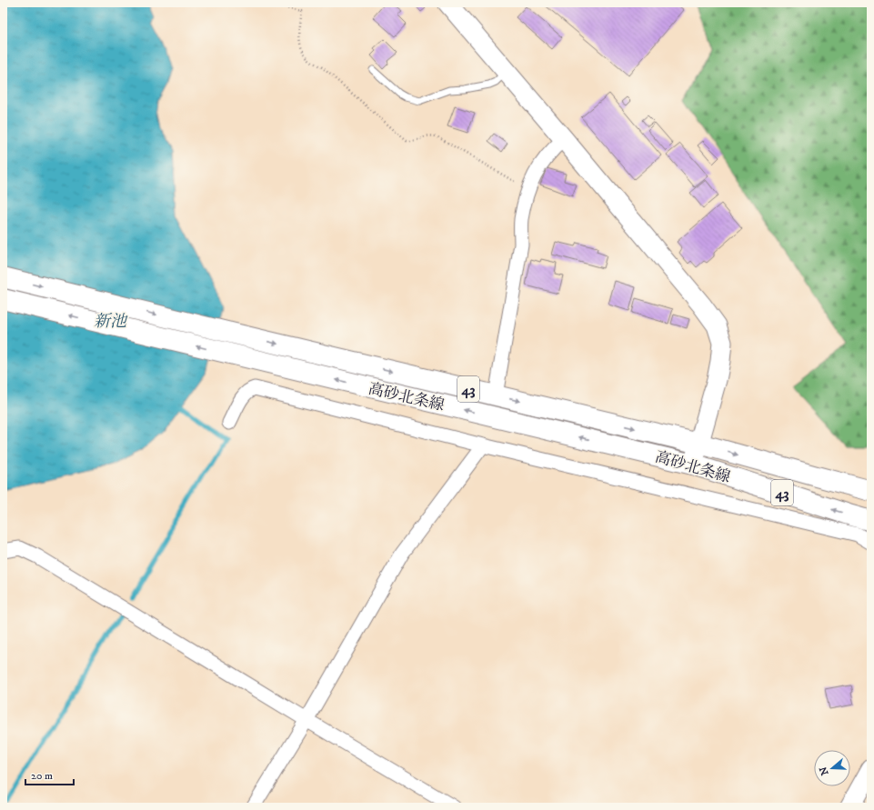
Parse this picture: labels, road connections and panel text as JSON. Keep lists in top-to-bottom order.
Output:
{
  "streets": {
    "main road": ["43", "高砂北条線"]
  },
  "water": ["新池"],
  "scale_bar": "20 m",
  "north": "left"
}
